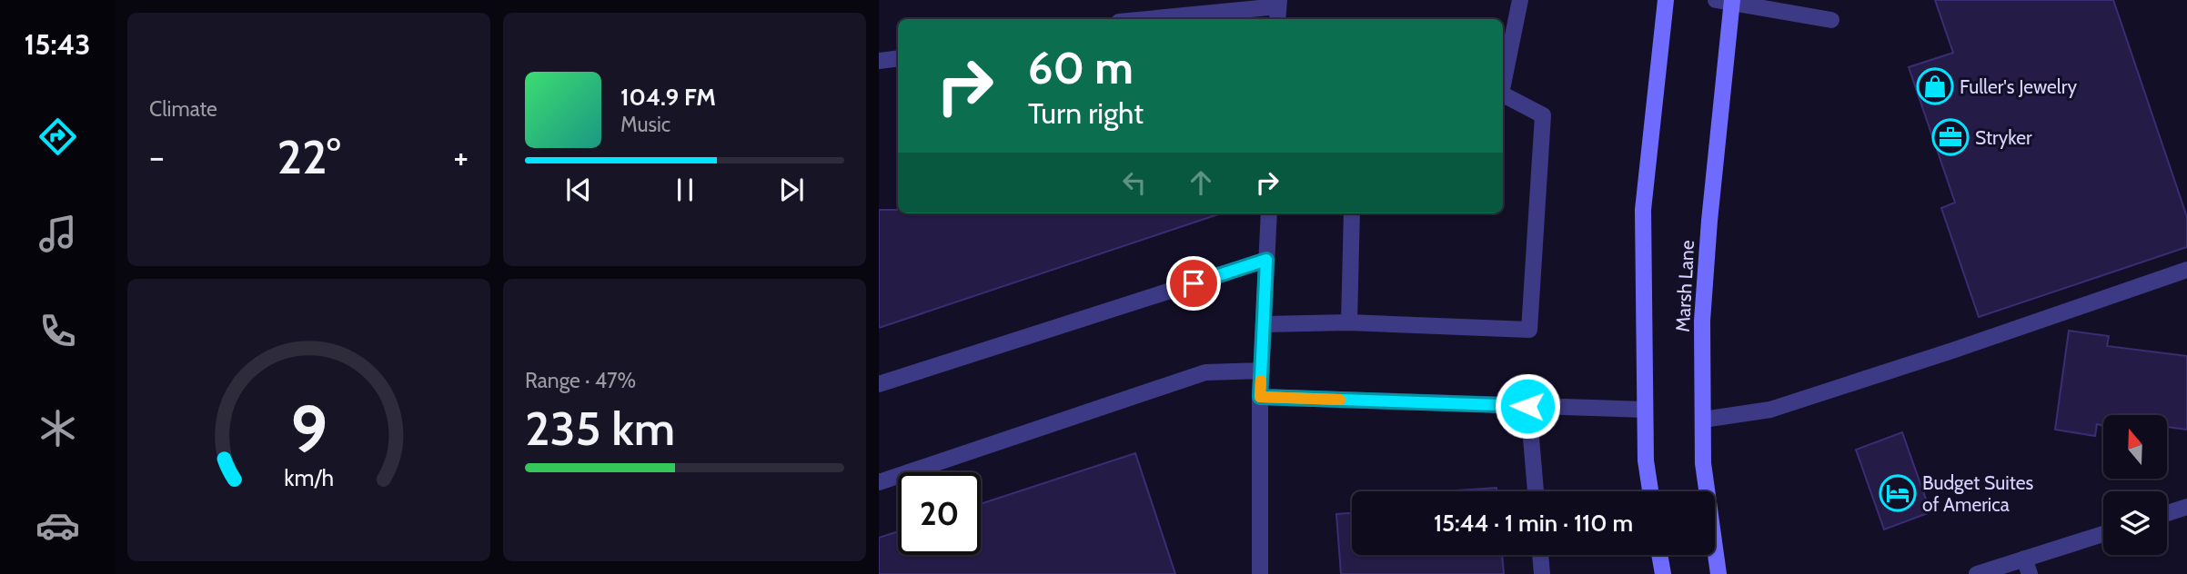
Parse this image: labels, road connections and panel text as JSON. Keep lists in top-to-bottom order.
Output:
{
  "streets": {
    "main road": ["Marsh Lane"]
  },
  "places": {
    "shop": ["Fuller's Jewelry"],
    "office": ["Stryker"],
    "hotel": ["Budget Suites of America"]
  },
  "north": "top",
  "page": {
    "tabs": "15:43",
    "tile": [
      "Climate",
      ["Range · 47%", "235 km"]
    ],
    "turn": ["60 m", "Turn right"],
    "song": ["104.9 FM", "Music"],
    "heat": ["−", "22°", "+"],
    "limit": "20",
    "trip": "15:44 · 1 min · 110 m",
    "gauge": ["9", "km/h"]
  }
}
